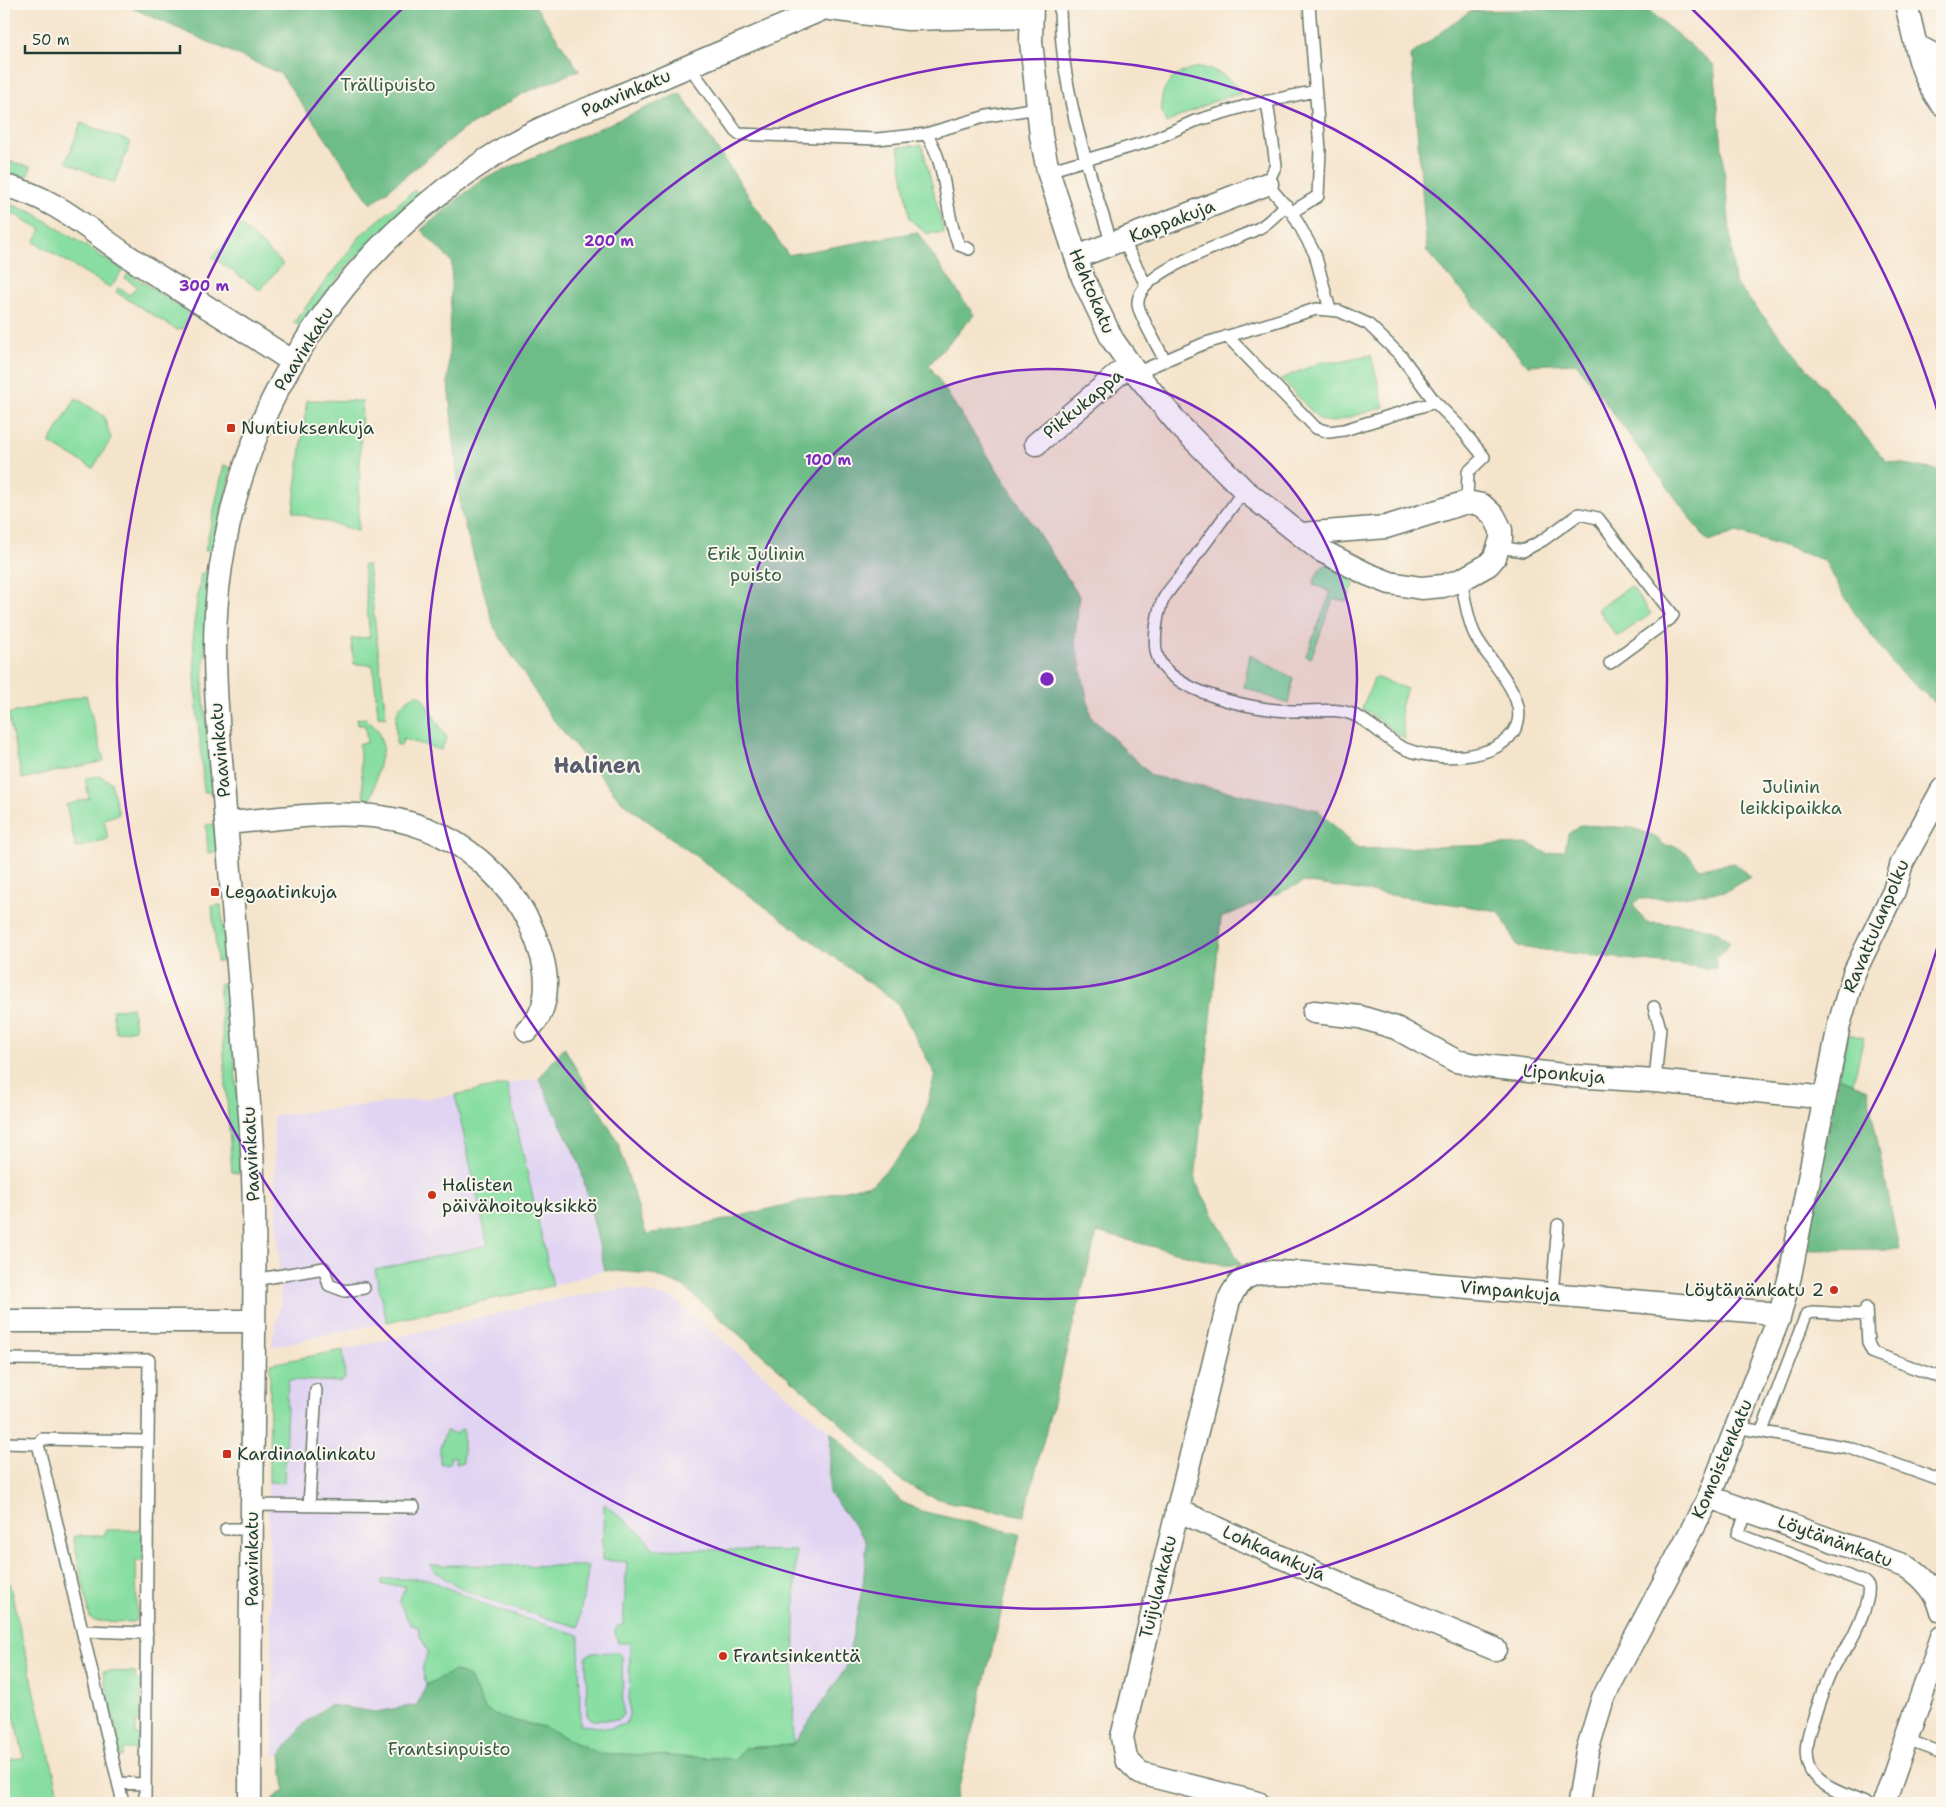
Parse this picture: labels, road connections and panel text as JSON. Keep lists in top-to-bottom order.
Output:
{
  "streets": {
    "street": [
      "Paavinkatu",
      "Kappakuja",
      "Hehtokatu",
      "Pikkukappa",
      "Ravattulanpolku",
      "Liponkuja",
      "Vimpankuja",
      "Komoistenkatu",
      "Löytänänkatu",
      "Lohkaankuja",
      "Tuijulankatu"
    ]
  },
  "crossings": [
    ["Paavinkatu", "Hehtokatu"],
    ["Kappakuja", "Hehtokatu"],
    ["Hehtokatu", "Pikkukappa"],
    ["Ravattulanpolku", "Liponkuja"],
    ["Ravattulanpolku", "Komoistenkatu"],
    ["Liponkuja", "Komoistenkatu"],
    ["Vimpankuja", "Komoistenkatu"],
    ["Vimpankuja", "Tuijulankatu"],
    ["Komoistenkatu", "Löytänänkatu"],
    ["Lohkaankuja", "Tuijulankatu"]
  ],
  "districts": ["Halinen"],
  "parks": [
    "Trällipuisto",
    "Erik Julinin puisto",
    "Julinin leikkipaikka",
    "Frantsinpuisto"
  ],
  "places": {
    "transit": ["Nuntiuksenkuja", "Legaatinkuja", "Kardinaalinkatu"],
    "other": ["Halisten päivähoitoyksikkö", "Löytänänkatu 2", "Frantsinkenttä"]
  },
  "scale_bar": "50 m",
  "rings": ["200 m", "300 m", "100 m"]
}
